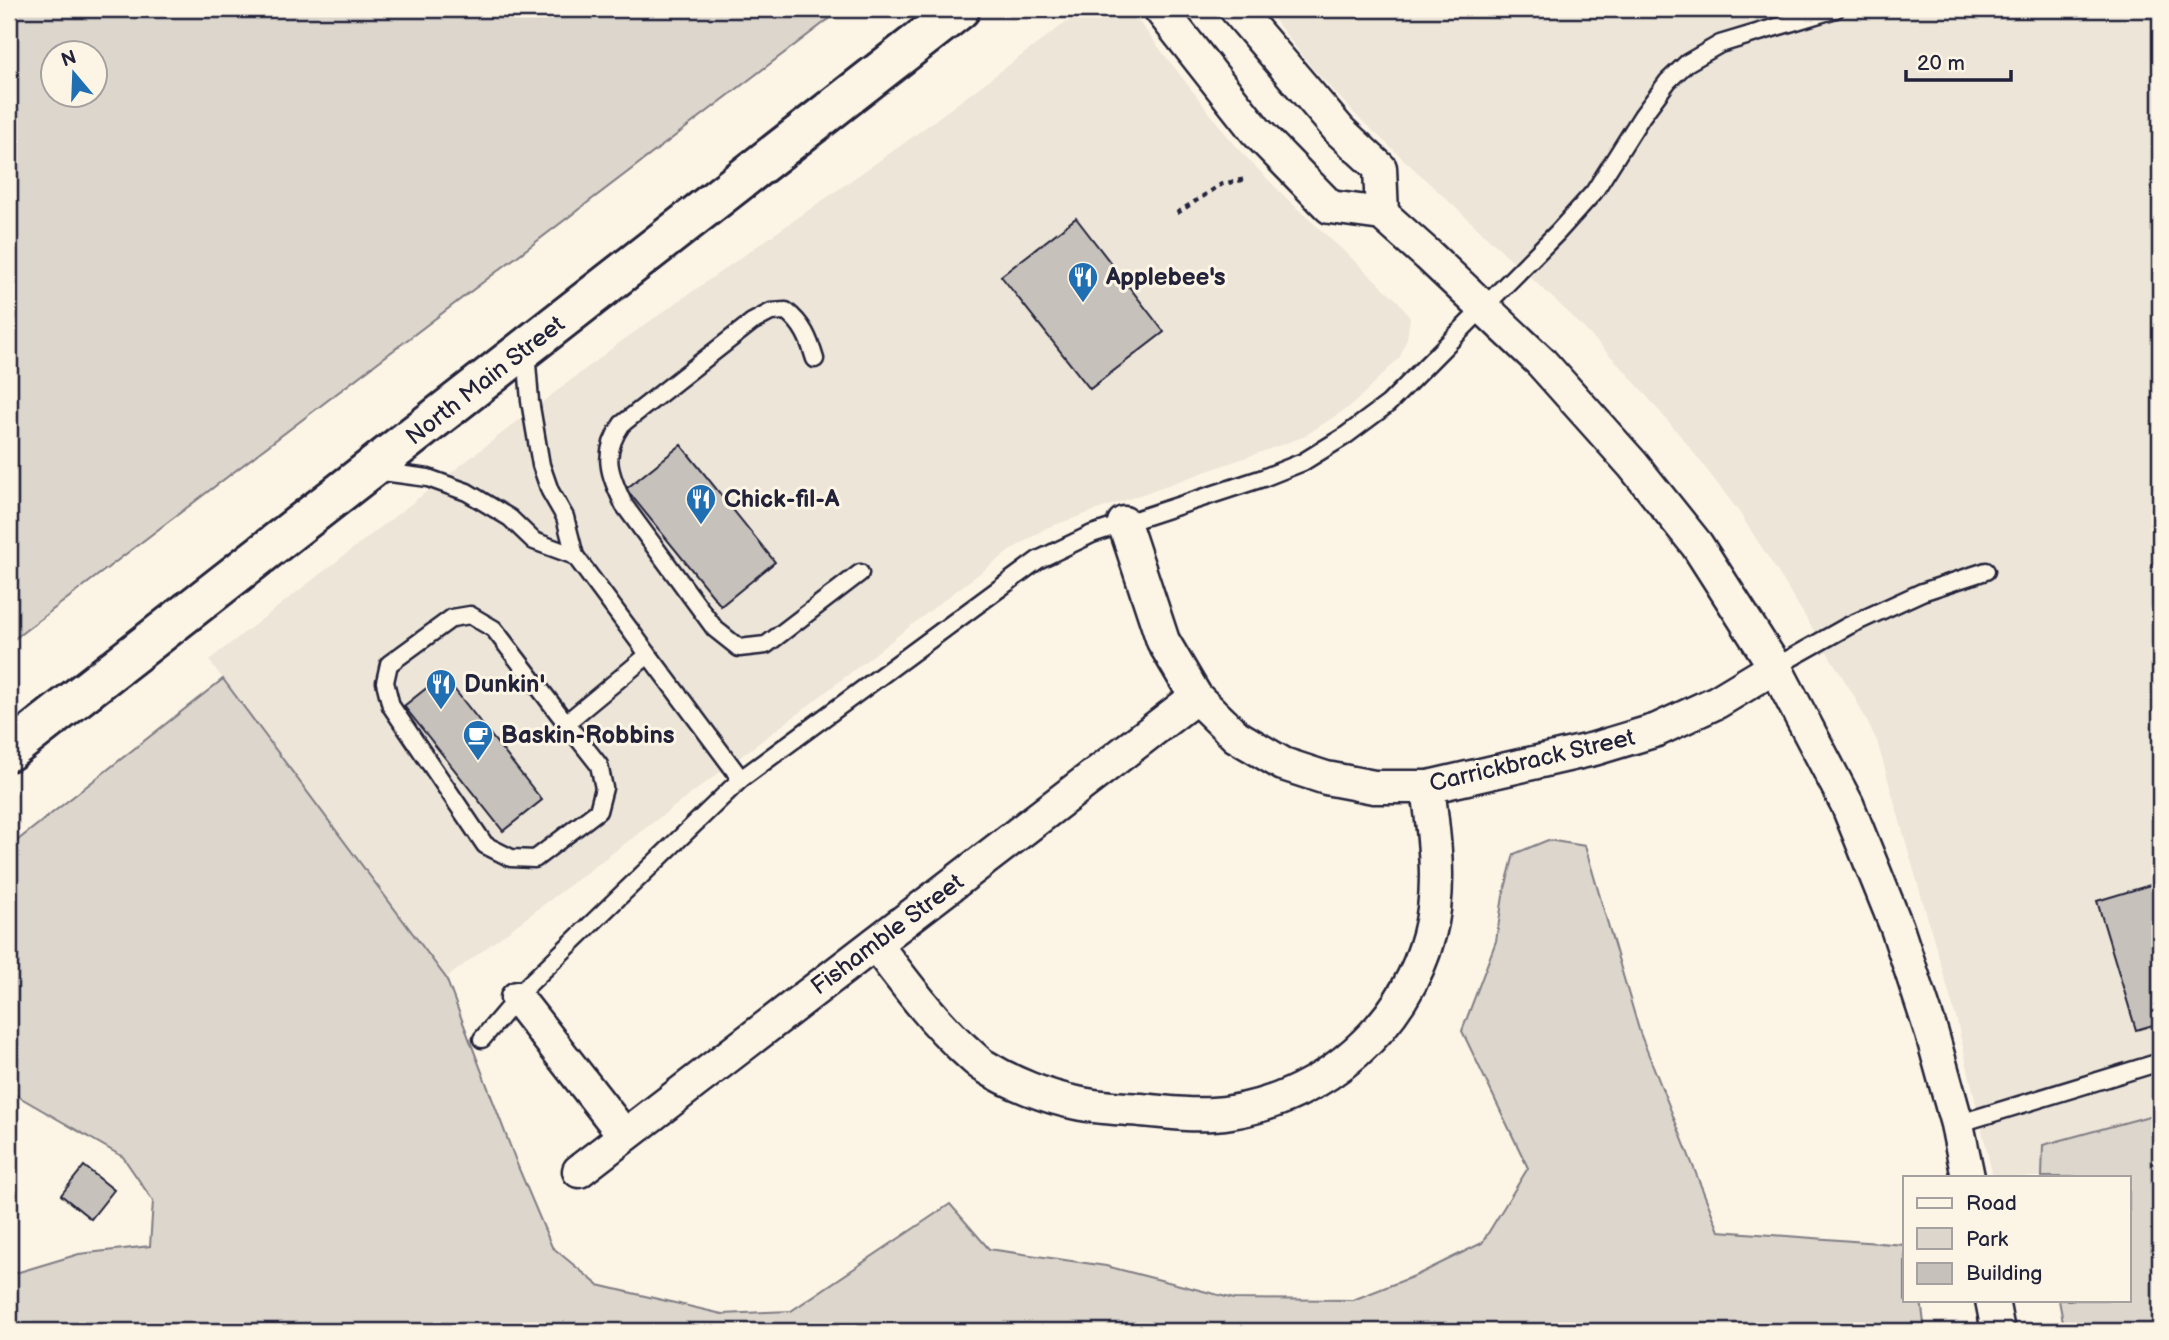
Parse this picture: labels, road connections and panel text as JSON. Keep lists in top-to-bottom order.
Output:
{
  "streets": {
    "highway": ["North Main Street"],
    "street": ["Carrickbrack Street", "Fishamble Street"]
  },
  "crossings": [
    ["Carrickbrack Street", "Fishamble Street"]
  ],
  "places": {
    "restaurant": ["Applebee's", "Chick-fil-A", "Dunkin'"],
    "cafe": ["Baskin-Robbins"]
  },
  "legend": ["Road", "Park", "Building"],
  "scale_bar": "20 m",
  "north": "top"
}
